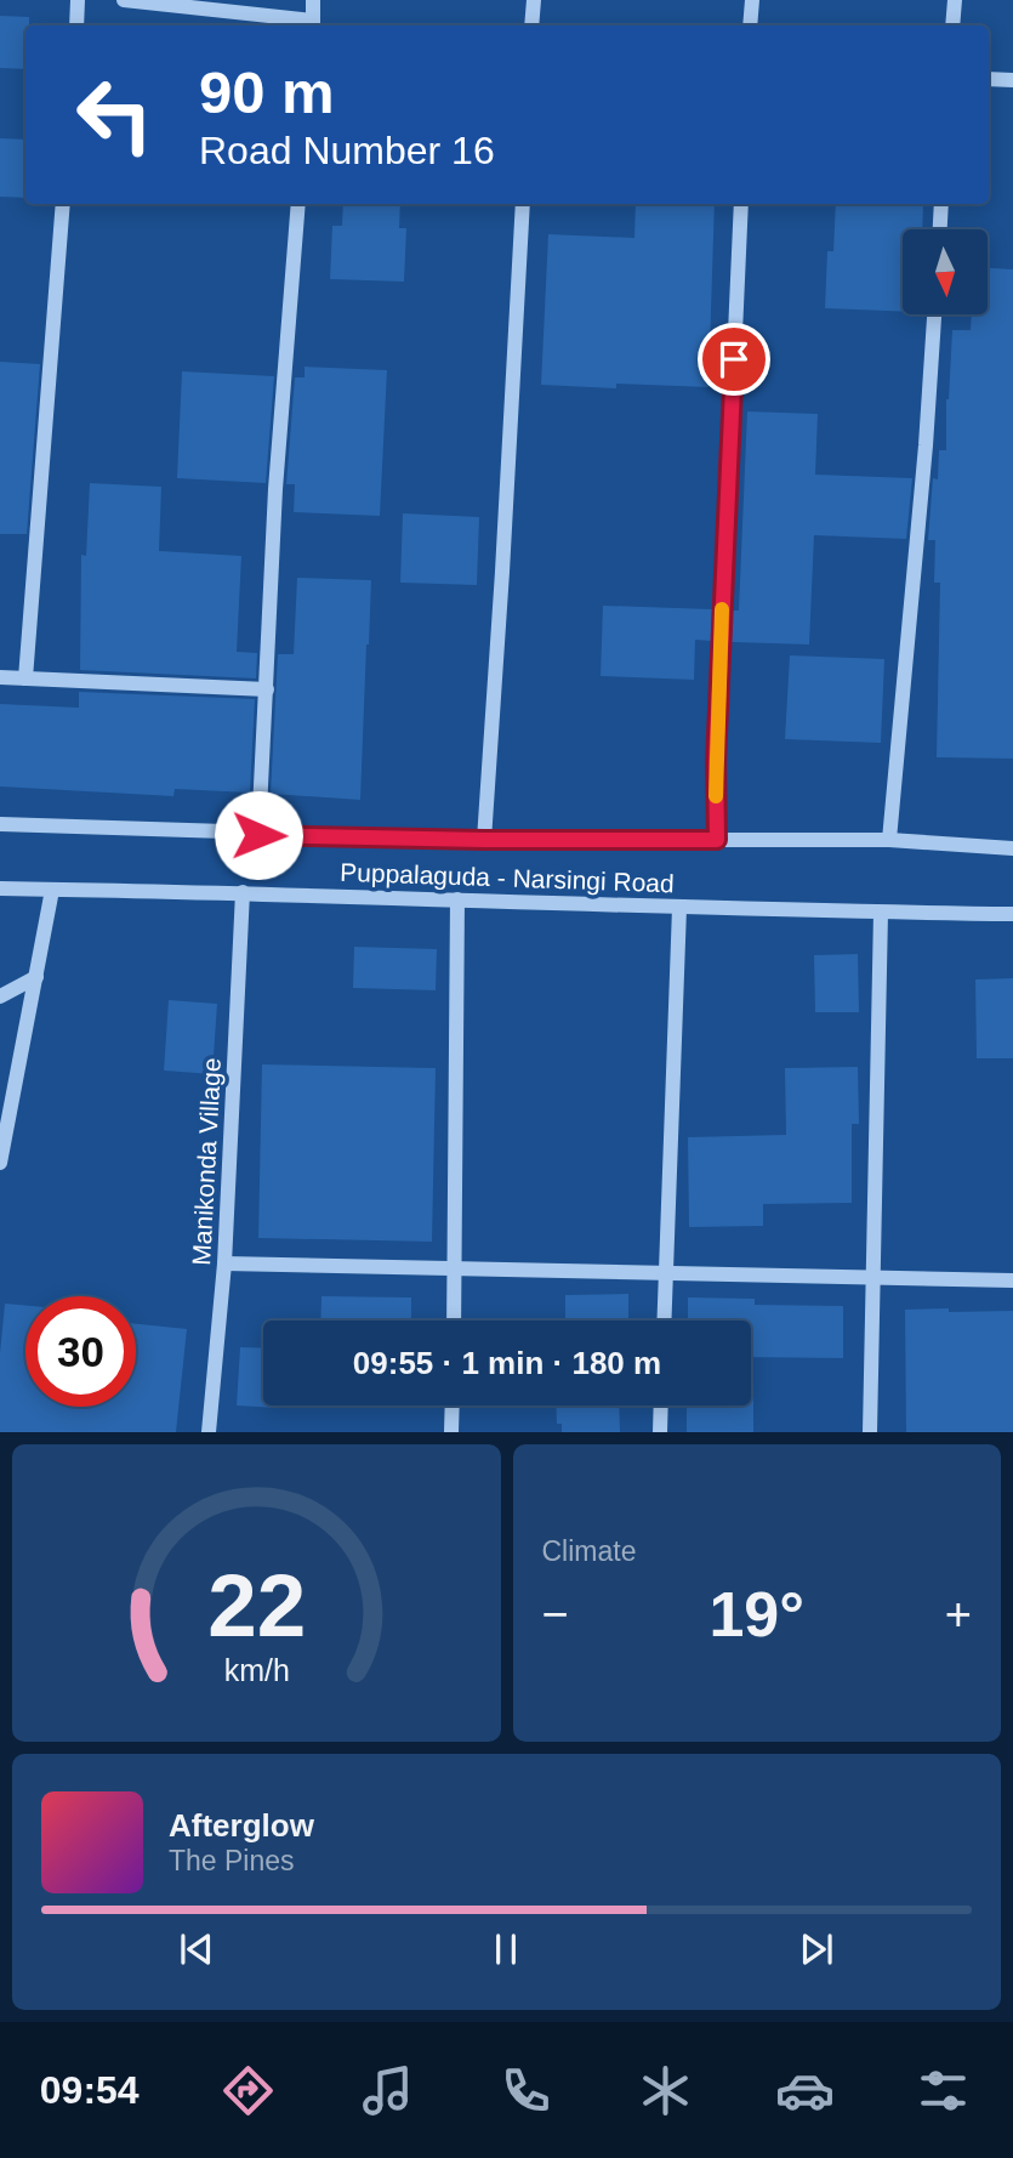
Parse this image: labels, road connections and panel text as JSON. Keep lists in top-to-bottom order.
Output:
{
  "streets": {
    "street": ["Puppalaguda - Narsingi Road", "Manikonda Village"]
  },
  "crossings": [
    ["Puppalaguda - Narsingi Road", "Manikonda Village"]
  ],
  "north": "bottom",
  "page": {
    "turn": ["90 m", "Road Number 16"],
    "limit": "30",
    "trip": "09:55 · 1 min · 180 m",
    "tile": "Climate",
    "heat": ["−", "19°", "+"],
    "song": ["Afterglow", "The Pines"],
    "tabs": "09:54",
    "gauge": ["22", "km/h"]
  }
}
